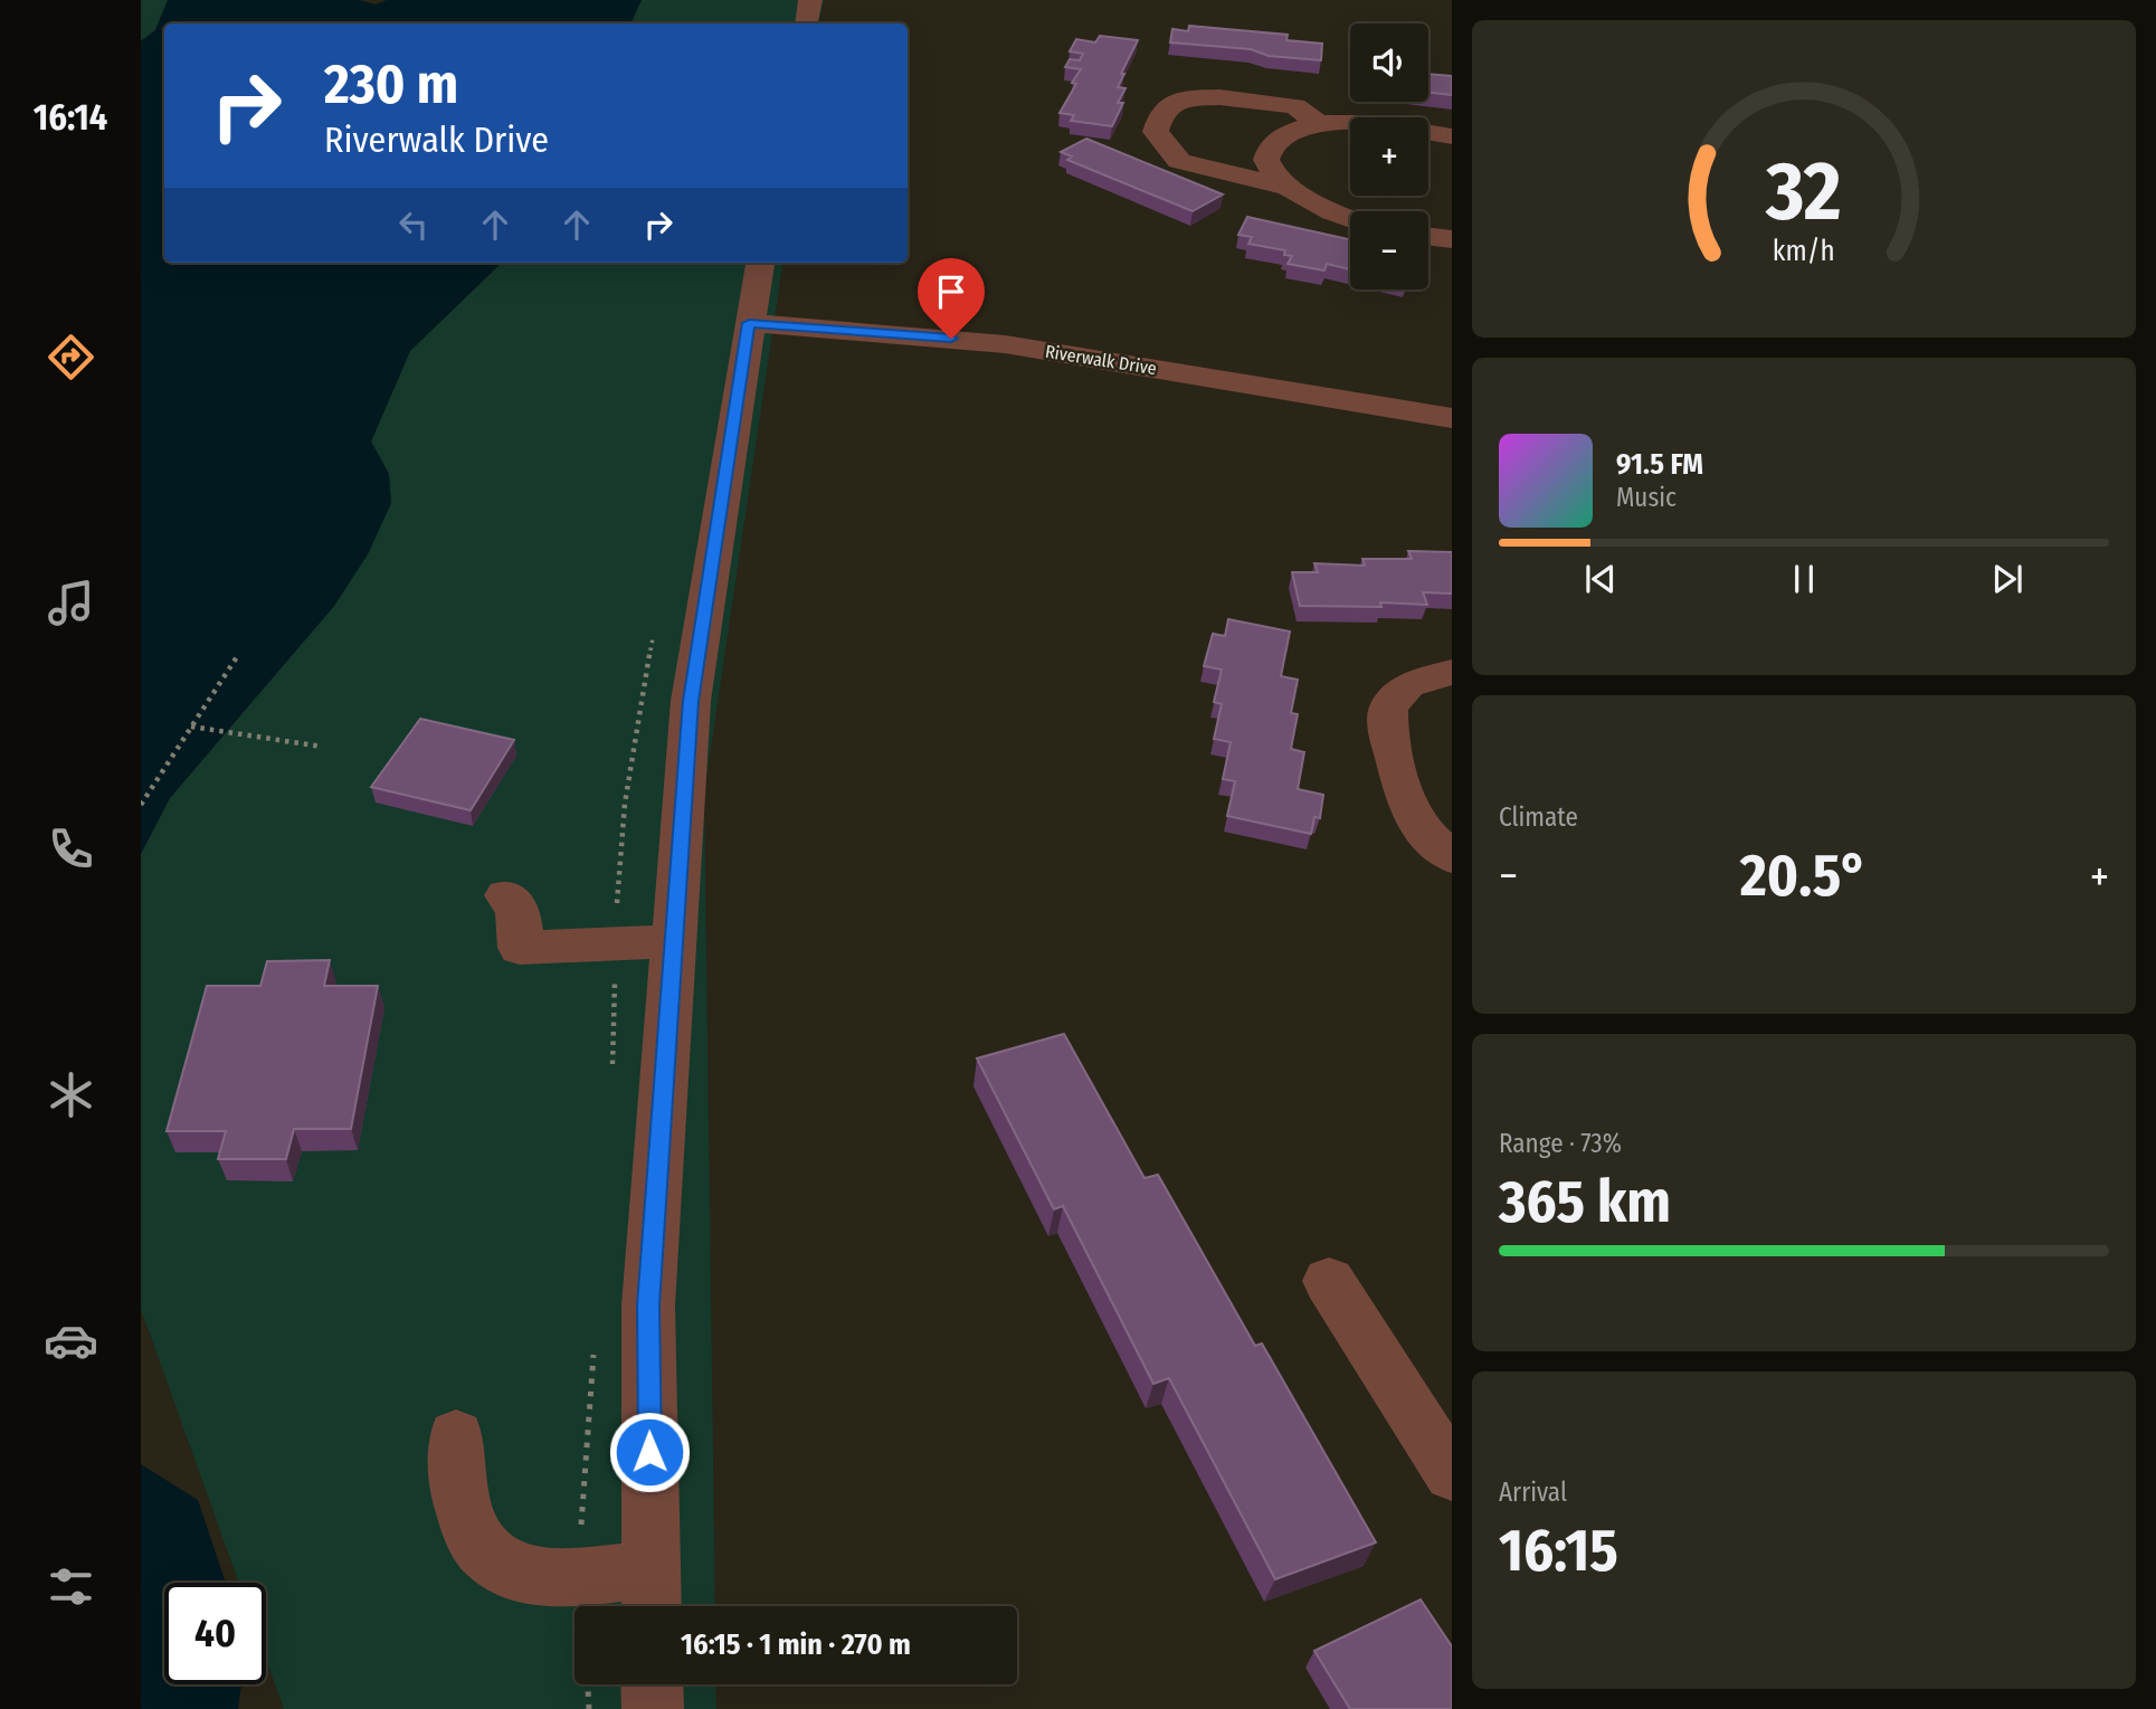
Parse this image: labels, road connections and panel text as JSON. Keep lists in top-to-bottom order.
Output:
{
  "streets": {
    "street": ["Riverwalk Drive"]
  },
  "page": {
    "tabs": "16:14",
    "map_buttons": ["+", "−"],
    "turn": ["230 m", "Riverwalk Drive"],
    "song": ["91.5 FM", "Music"],
    "tile": [
      "Climate",
      ["Range · 73%", "365 km"],
      ["Arrival", "16:15"]
    ],
    "heat": ["−", "20.5°", "+"],
    "limit": "40",
    "trip": "16:15 · 1 min · 270 m",
    "gauge": ["32", "km/h"]
  }
}
